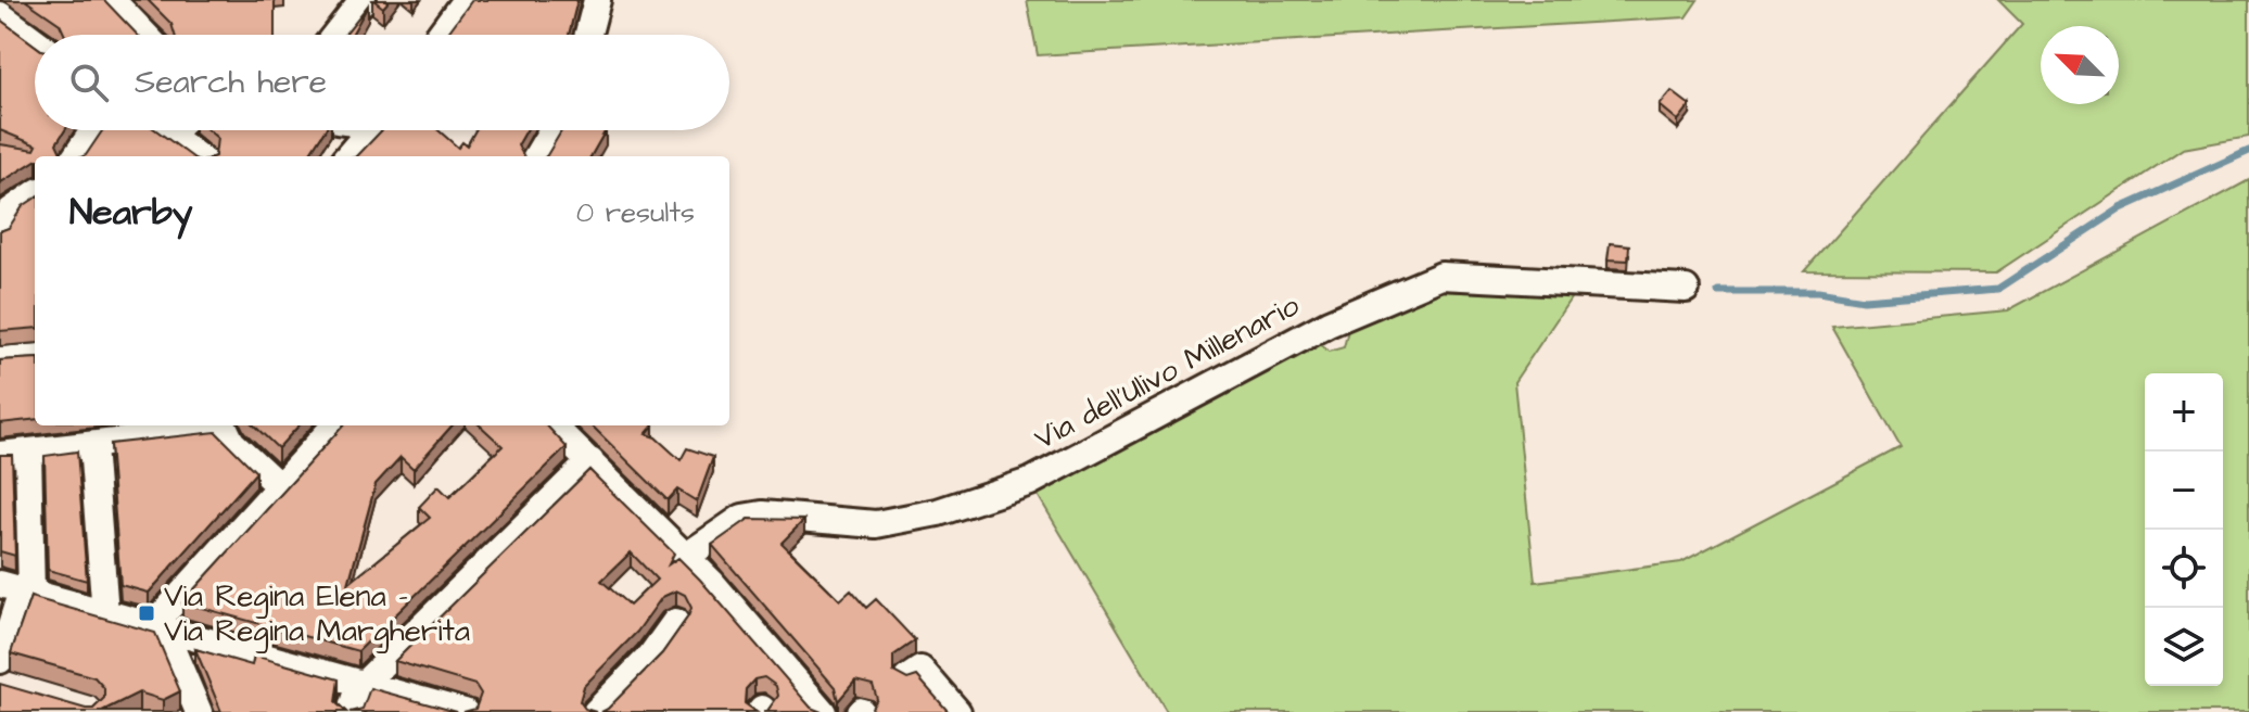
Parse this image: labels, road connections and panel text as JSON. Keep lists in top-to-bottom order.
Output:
{
  "streets": {
    "street": ["Via dell'Ulivo Millenario"]
  },
  "places": {
    "transit": ["Via Regina Elena - Via Regina Margherita"]
  },
  "north": "top left",
  "page": {
    "search": "Search here",
    "heading": ["Nearby", "0 results"],
    "map_buttons": ["+", "−"]
  }
}
